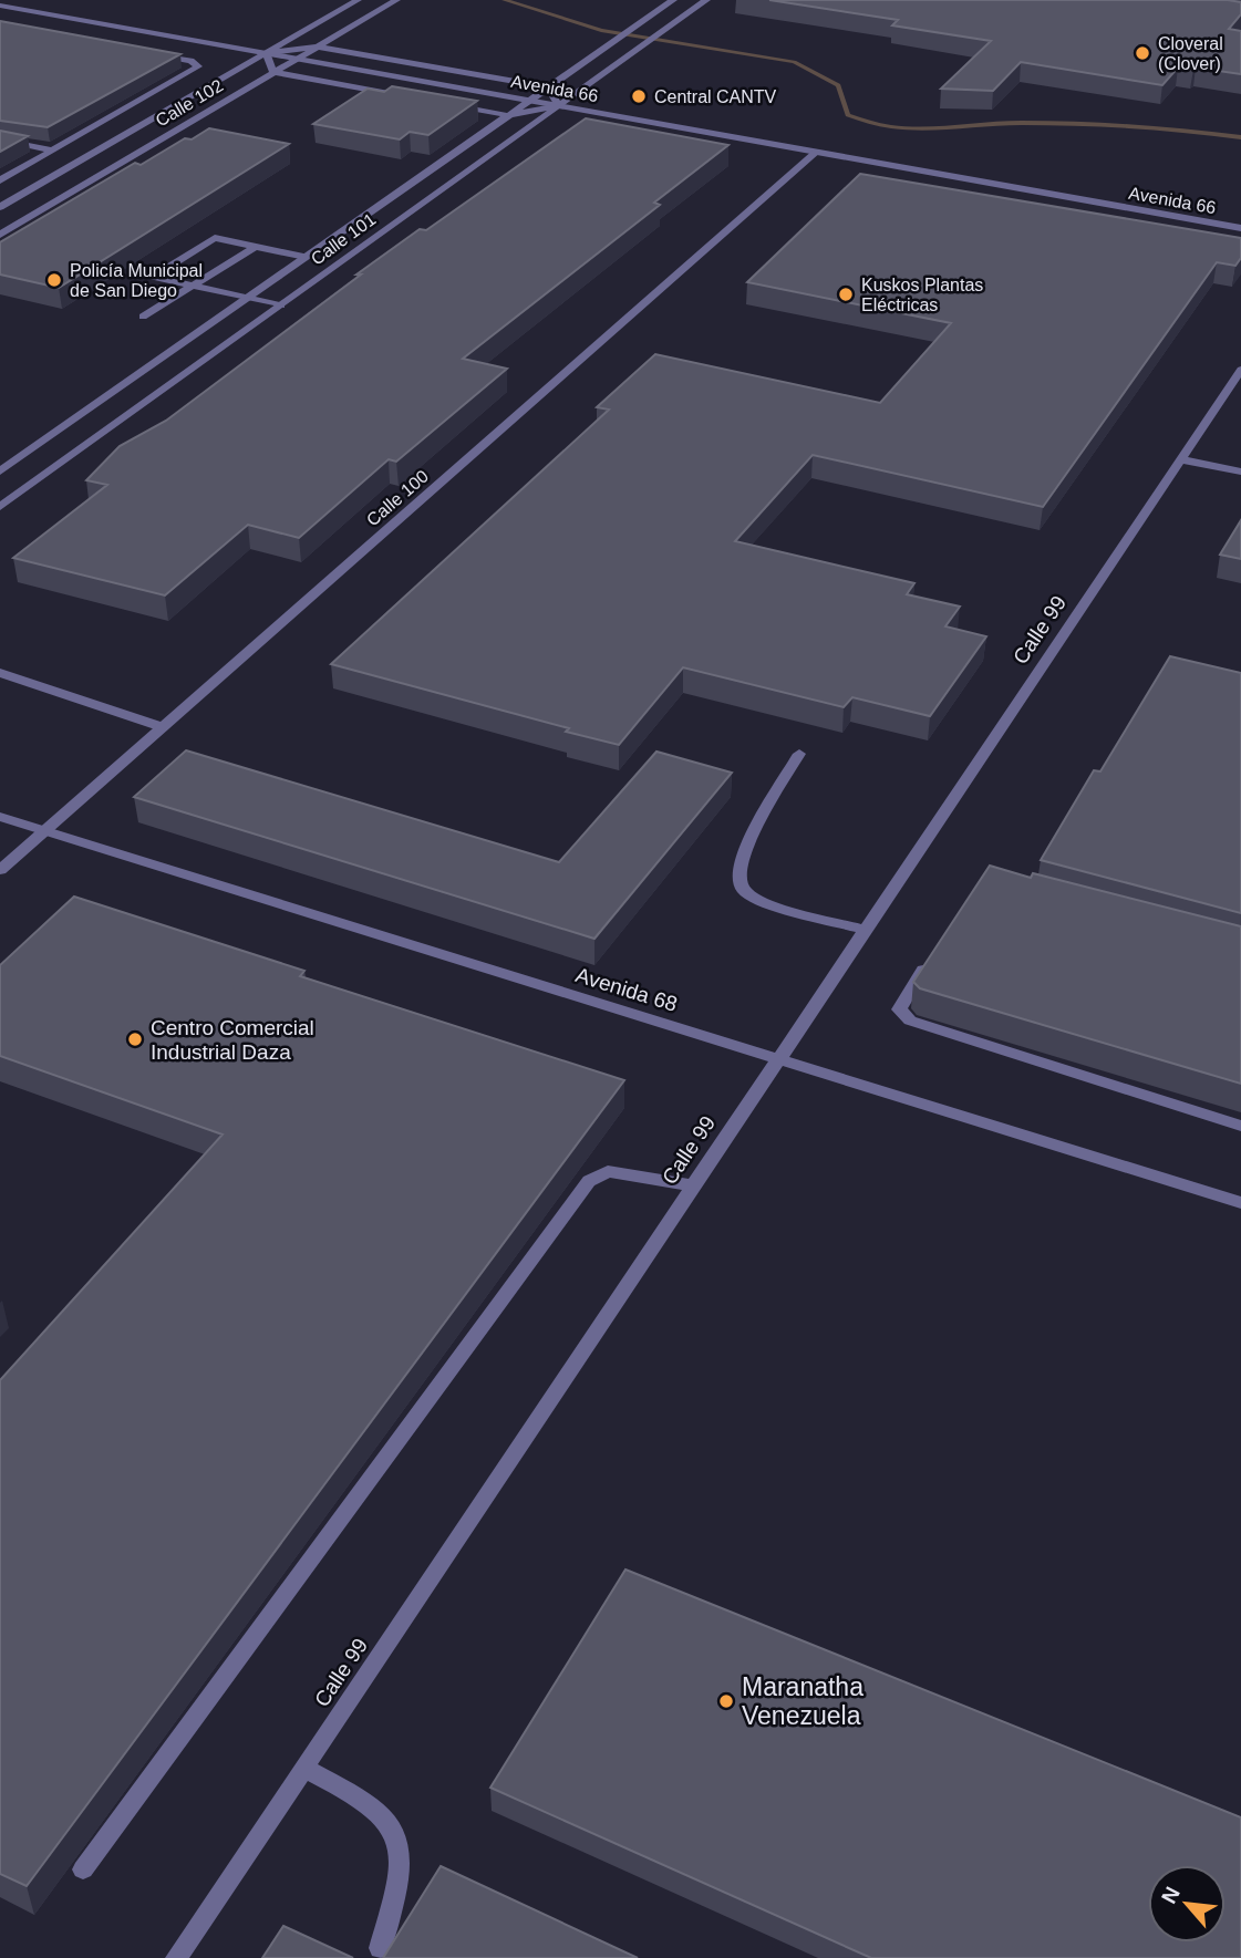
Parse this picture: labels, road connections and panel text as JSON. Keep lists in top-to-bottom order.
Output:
{
  "streets": {
    "street": [
      "Avenida 66",
      "Calle 102",
      "Calle 101",
      "Calle 100",
      "Calle 99",
      "Avenida 68"
    ]
  },
  "crossings": [
    ["Avenida 66", "Calle 102"],
    ["Avenida 66", "Calle 101"],
    ["Avenida 66", "Calle 100"],
    ["Calle 100", "Avenida 68"],
    ["Calle 99", "Avenida 68"]
  ],
  "places": [
    "Cloveral (Clover)",
    "Central CANTV",
    "Policía Municipal de San Diego",
    "Kuskos Plantas Eléctricas",
    "Centro Comercial Industrial Daza",
    "Maranatha Venezuela"
  ],
  "north": "top left"
}
